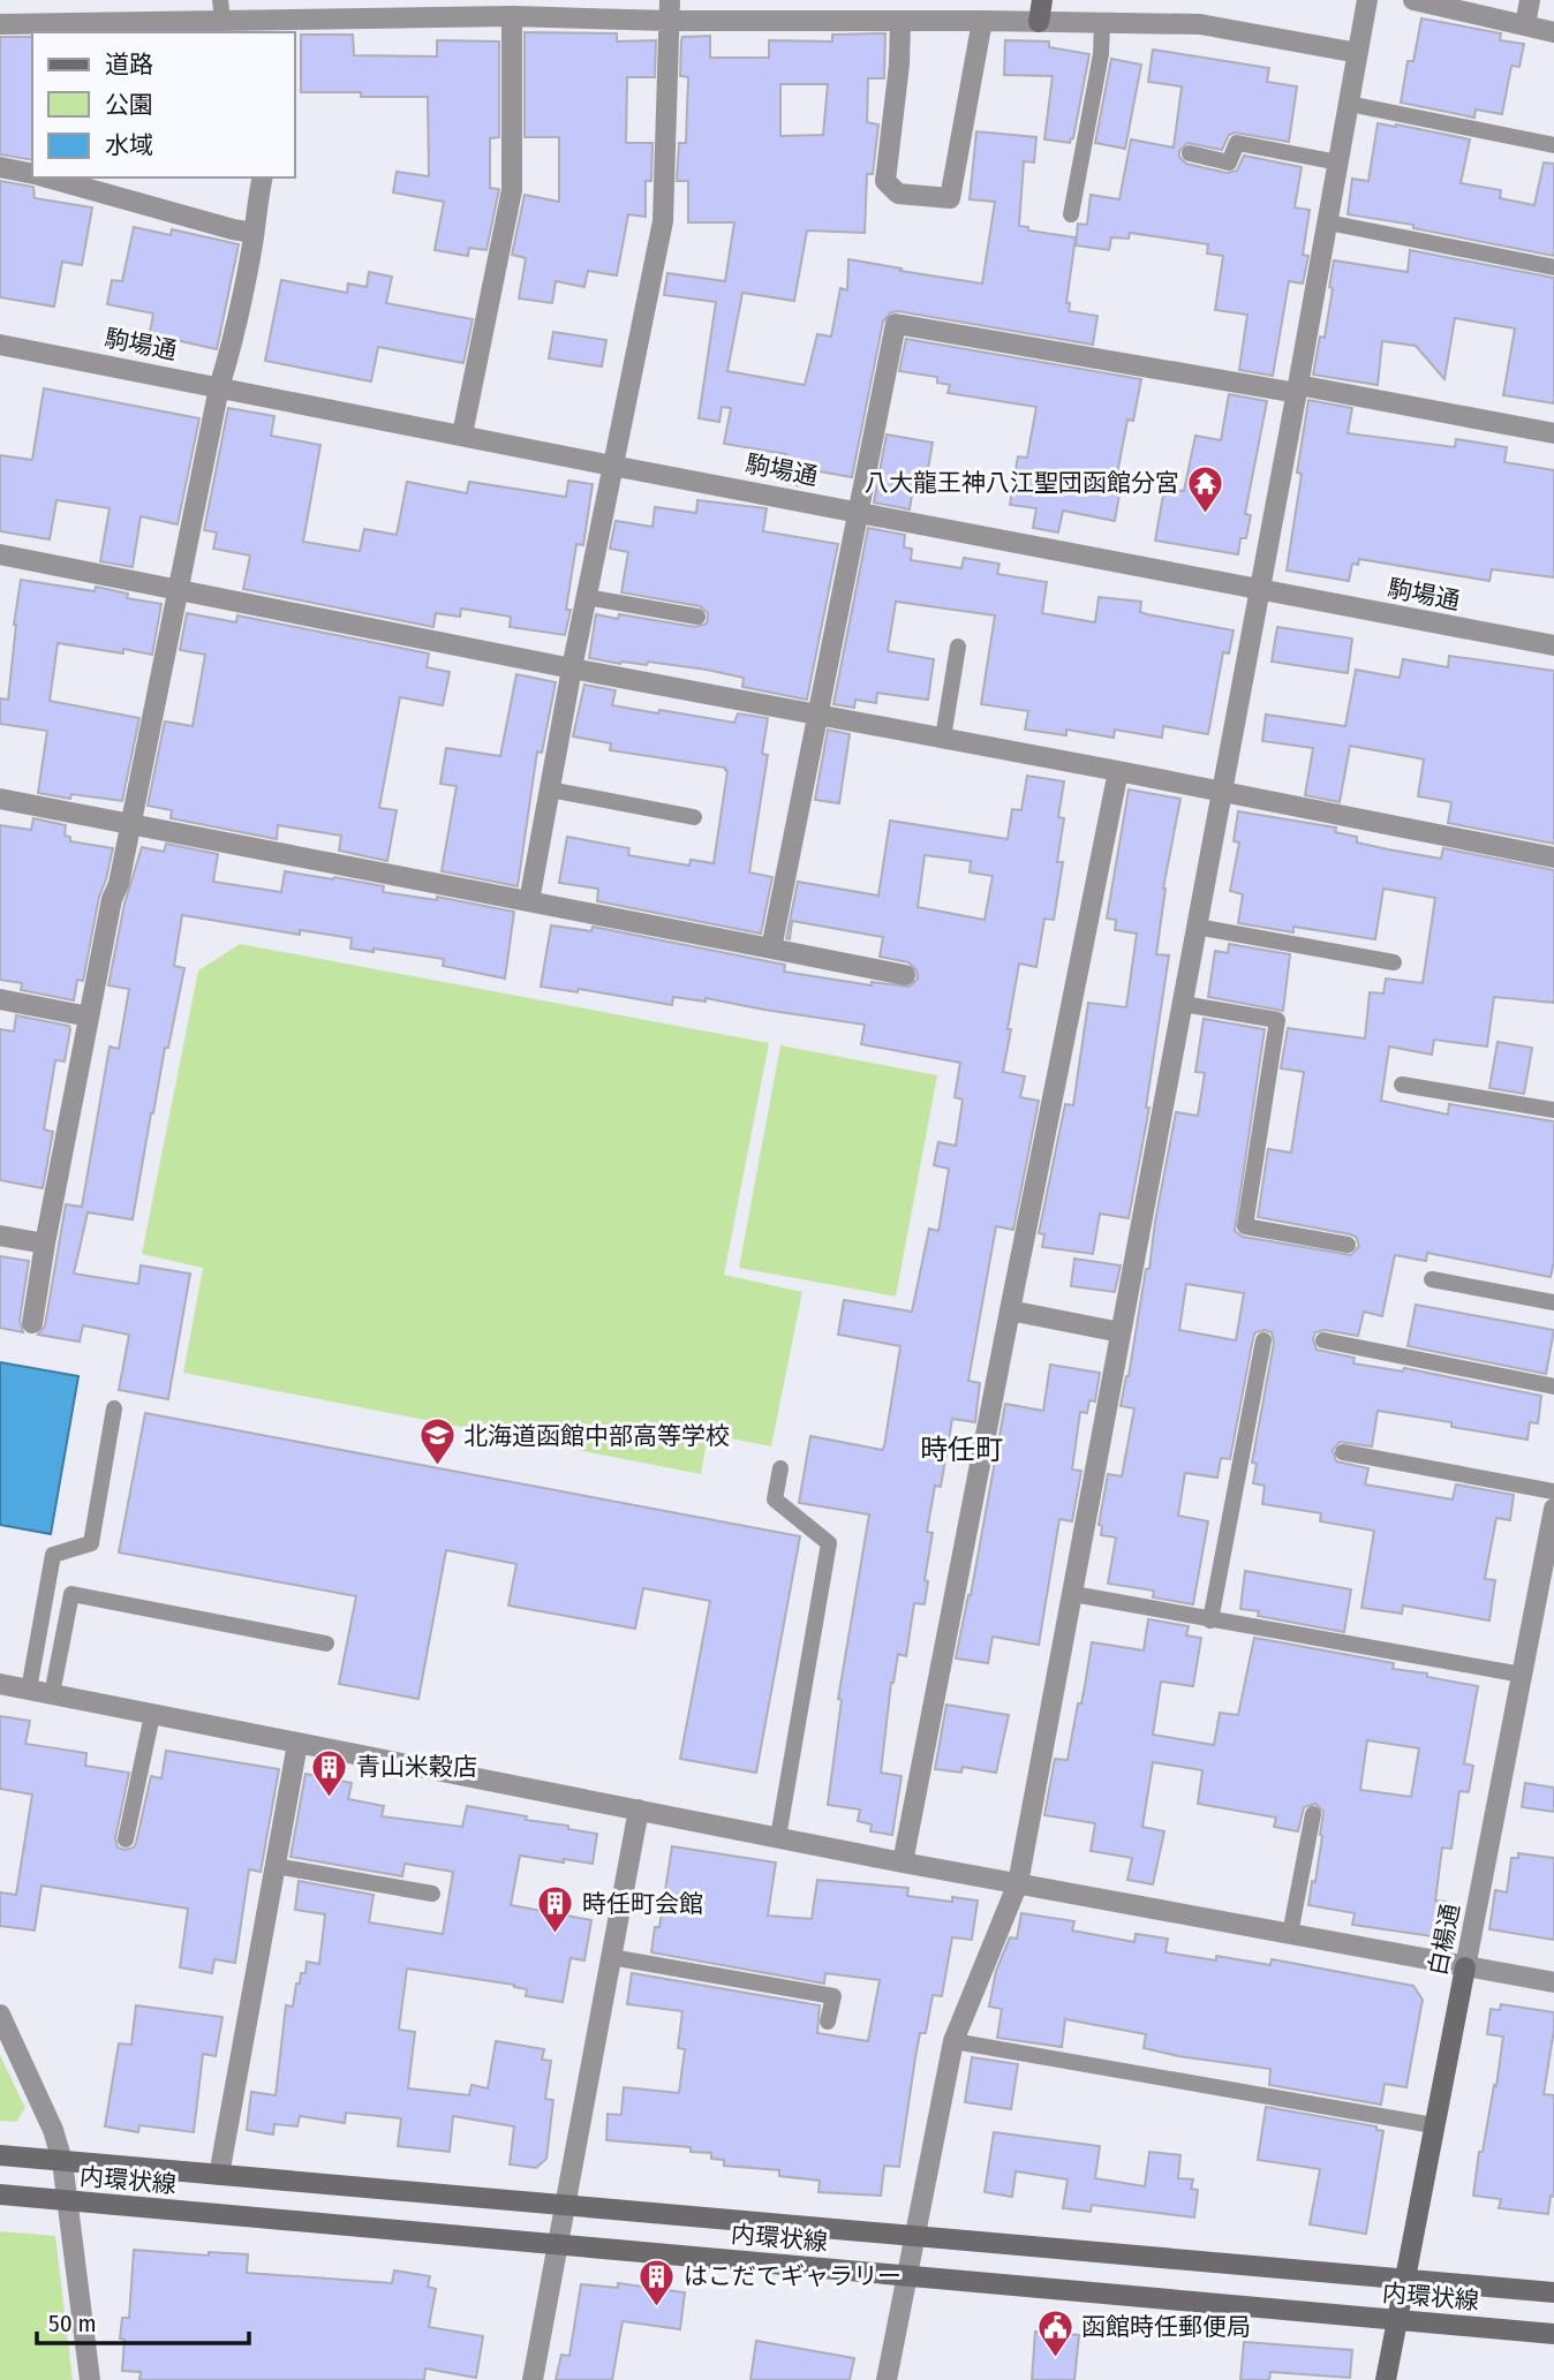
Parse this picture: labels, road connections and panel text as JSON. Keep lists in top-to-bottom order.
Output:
{
  "streets": {
    "street": ["駒場通", "白楊通", "内環状線"]
  },
  "crossings": [
    ["白楊通", "内環状線"]
  ],
  "districts": ["時任町"],
  "places": {
    "temple": ["八大龍王神八江聖団函館分宮"],
    "school or university": ["北海道函館中部高等学校"],
    "building": ["青山米穀店", "時任町会館", "はこだてギャラリー"],
    "public building": ["函館時任郵便局"]
  },
  "legend": ["道路", "公園", "水域"],
  "scale_bar": "50 m"
}
